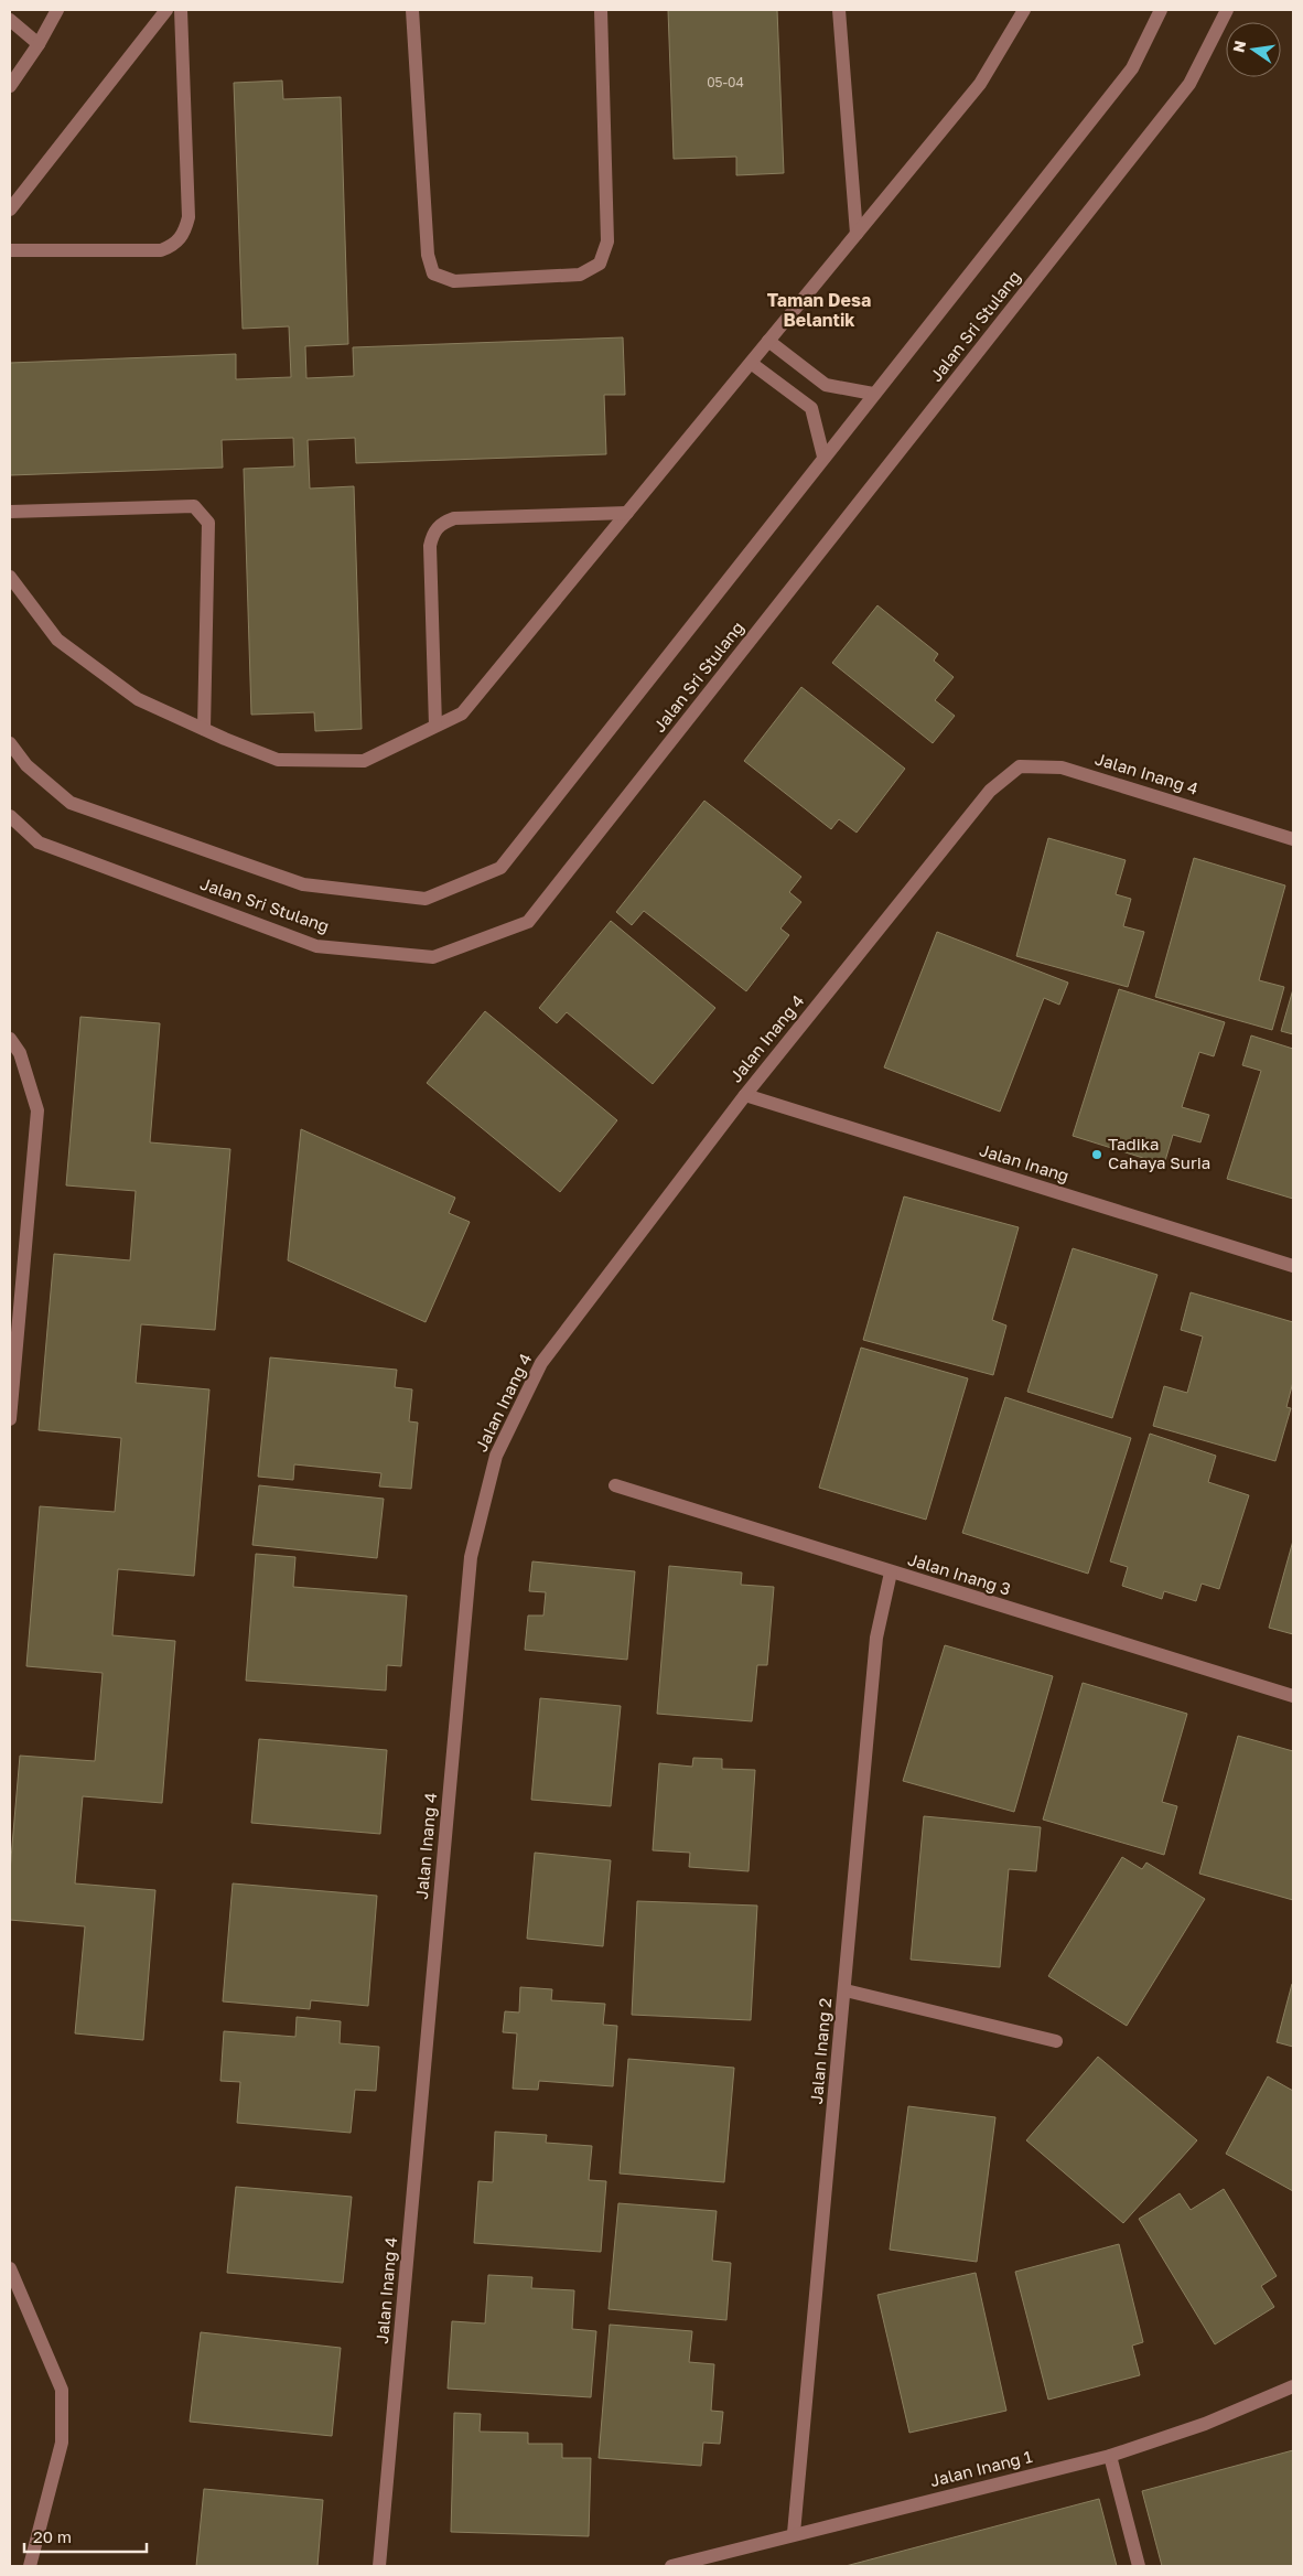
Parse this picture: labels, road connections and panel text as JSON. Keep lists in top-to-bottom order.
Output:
{
  "streets": {
    "street": [
      "Jalan Sri Stulang",
      "Jalan Inang 4",
      "Jalan Inang",
      "Jalan Inang 3",
      "Jalan Inang 2",
      "Jalan Inang 1"
    ]
  },
  "crossings": [
    ["Jalan Inang 4", "Jalan Inang"],
    ["Jalan Inang 3", "Jalan Inang 2"],
    ["Jalan Inang 2", "Jalan Inang 1"]
  ],
  "districts": ["Taman Desa Belantik"],
  "places": ["Tadika Cahaya Suria"],
  "house_numbers": ["05-04"],
  "scale_bar": "20 m",
  "north": "left"
}
